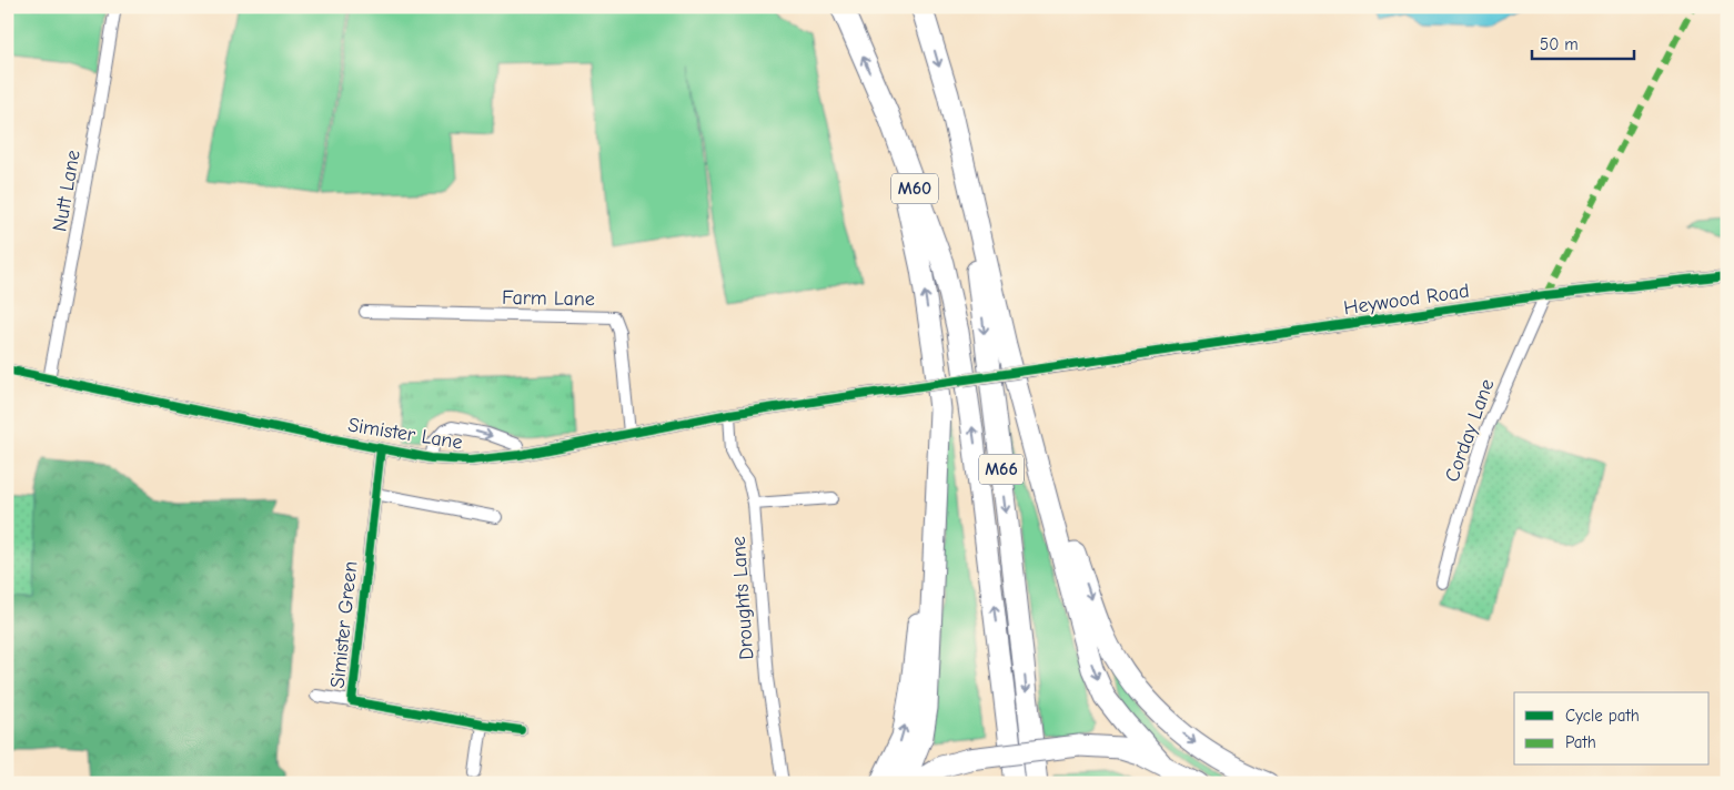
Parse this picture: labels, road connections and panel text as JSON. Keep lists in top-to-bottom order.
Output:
{
  "streets": {
    "highway": ["M60", "M66"],
    "street": [
      "Nutt Lane",
      "Farm Lane",
      "Heywood Road",
      "Corday Lane",
      "Simister Lane",
      "Droughts Lane",
      "Simister Green"
    ]
  },
  "crossings": [
    ["M60", "M66"],
    ["Nutt Lane", "Simister Lane"],
    ["Farm Lane", "Simister Lane"],
    ["Heywood Road", "Corday Lane"],
    ["Heywood Road", "Simister Lane"],
    ["Simister Lane", "Droughts Lane"],
    ["Simister Lane", "Simister Green"]
  ],
  "legend": ["Cycle path", "Path"],
  "scale_bar": "50 m"
}
